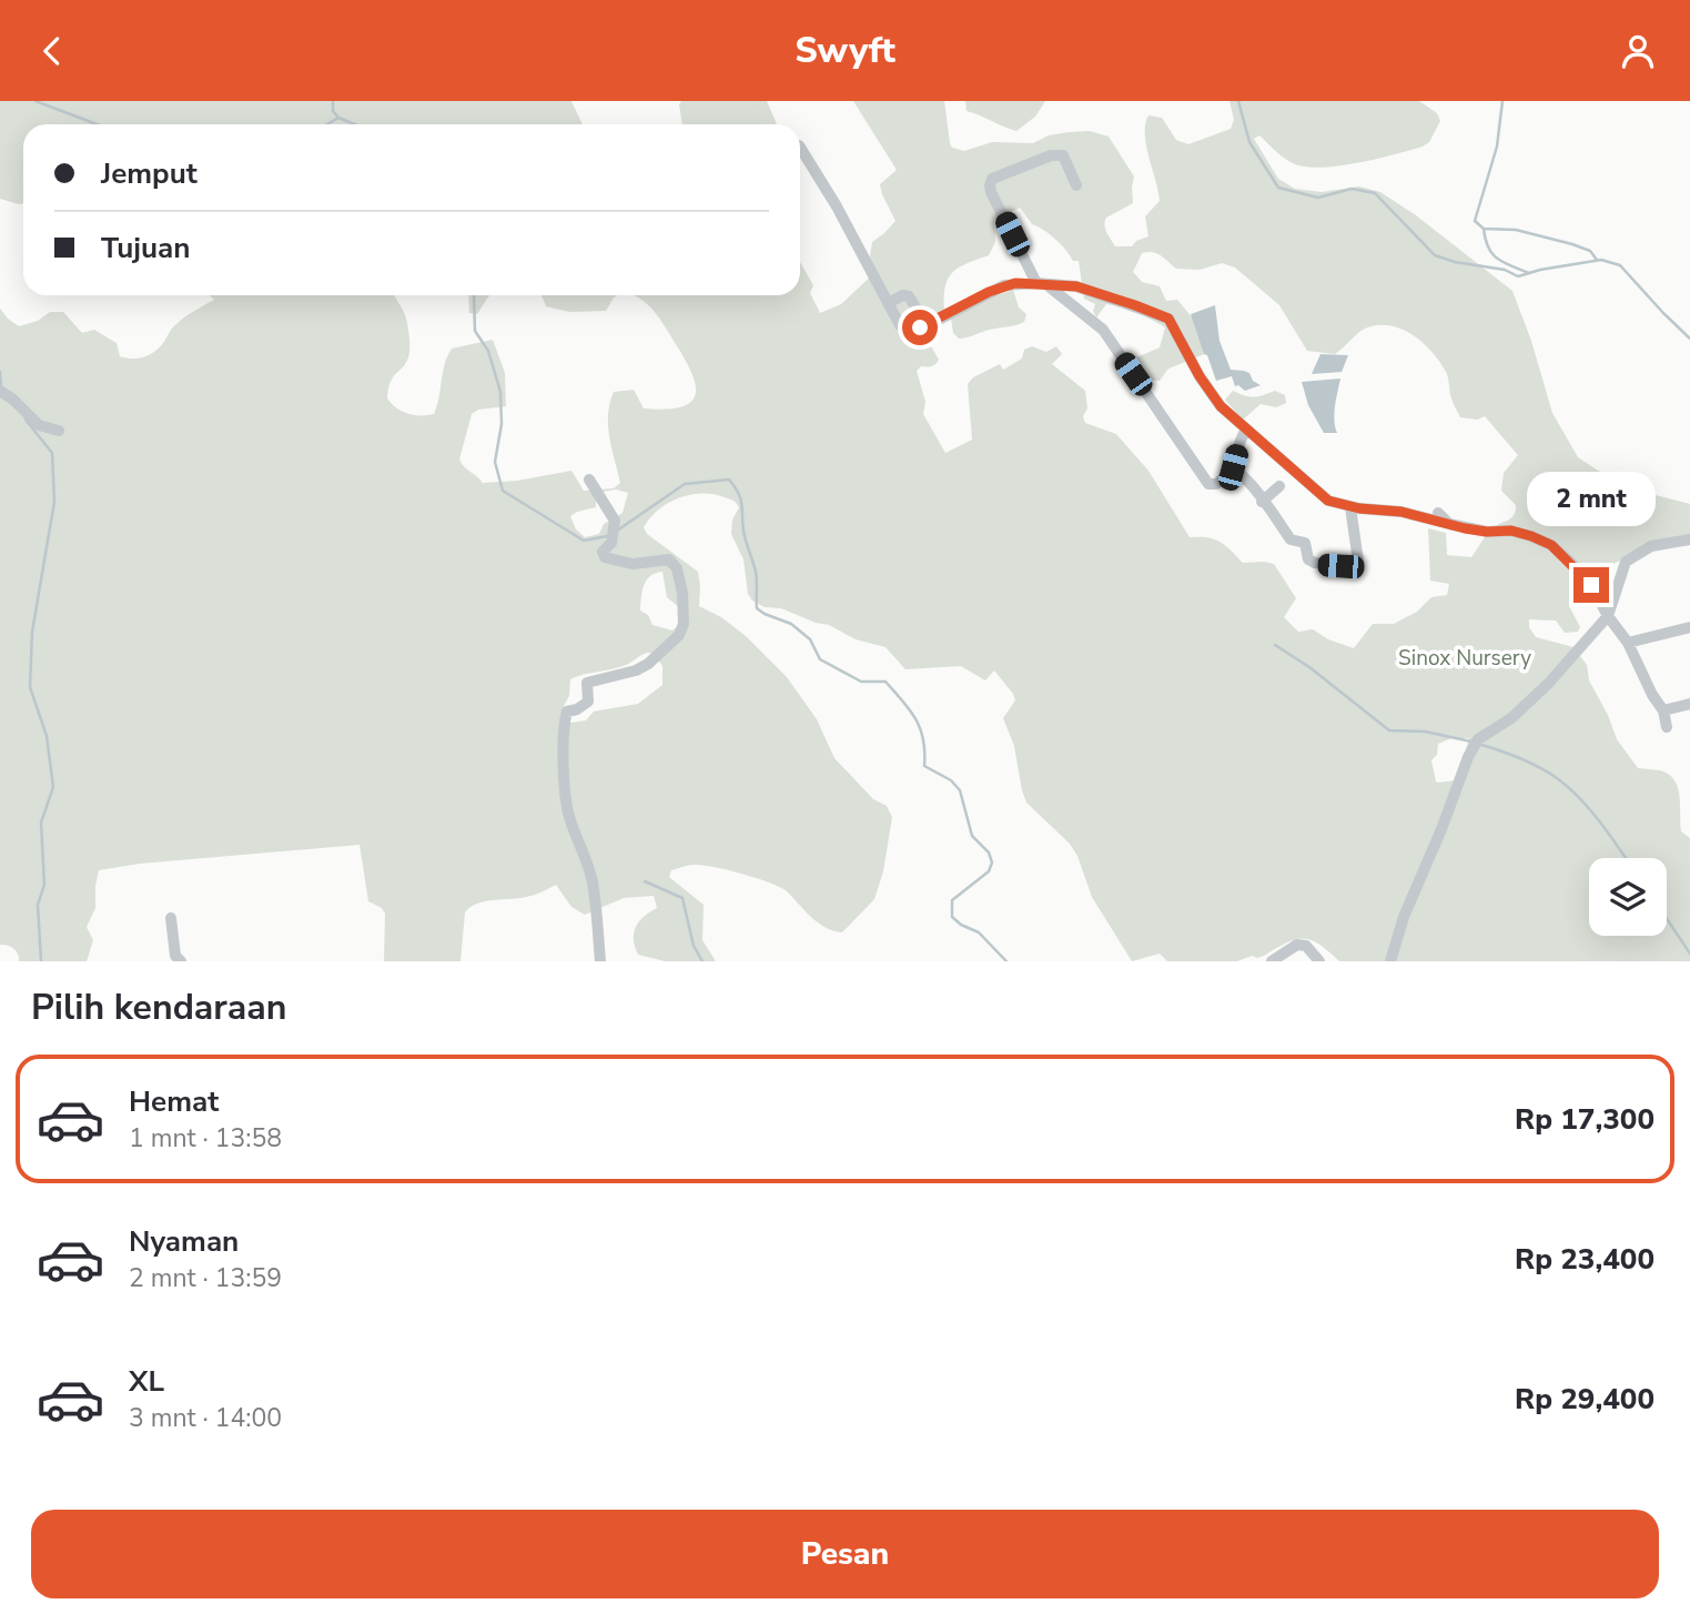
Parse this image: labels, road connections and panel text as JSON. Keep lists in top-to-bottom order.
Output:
{
  "parks": ["Sinox Nursery"],
  "page": {
    "header": "Swyft",
    "banner": ["Jemput", "Tujuan"],
    "bubble": "2 mnt",
    "heading": "Pilih kendaraan",
    "list": [
      {
        "name": "Hemat",
        "note": "1 mnt · 13:58",
        "value": "Rp 17,300"
      },
      {
        "name": "Nyaman",
        "note": "2 mnt · 13:59",
        "value": "Rp 23,400"
      },
      {
        "name": "XL",
        "note": "3 mnt · 14:00",
        "value": "Rp 29,400"
      }
    ],
    "buttons": "Pesan"
  }
}
